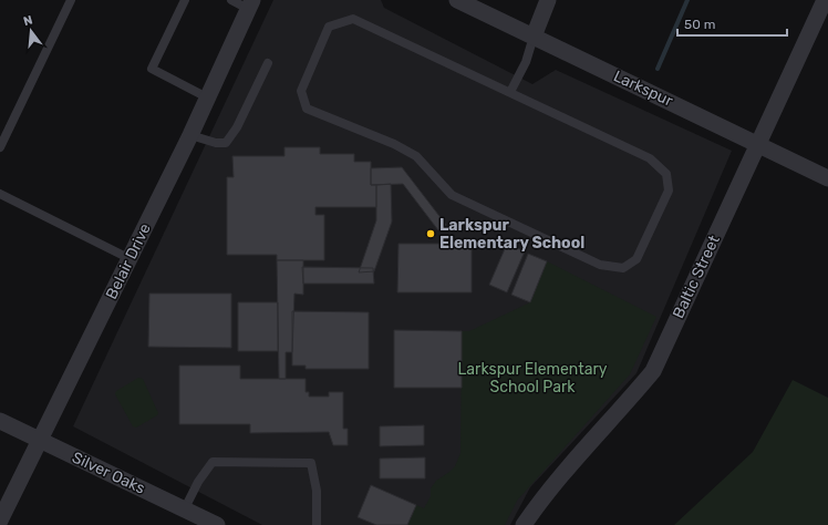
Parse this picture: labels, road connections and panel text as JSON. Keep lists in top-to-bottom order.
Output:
{
  "streets": {
    "street": [
      "Larkspur",
      "Belair Drive",
      "Baltic Street",
      "Silver Oaks"
    ]
  },
  "crossings": [
    ["Larkspur", "Baltic Street"],
    ["Belair Drive", "Silver Oaks"]
  ],
  "parks": ["Larkspur Elementary School Park"],
  "places": ["Larkspur Elementary School"],
  "scale_bar": "50 m",
  "north": "top"
}
